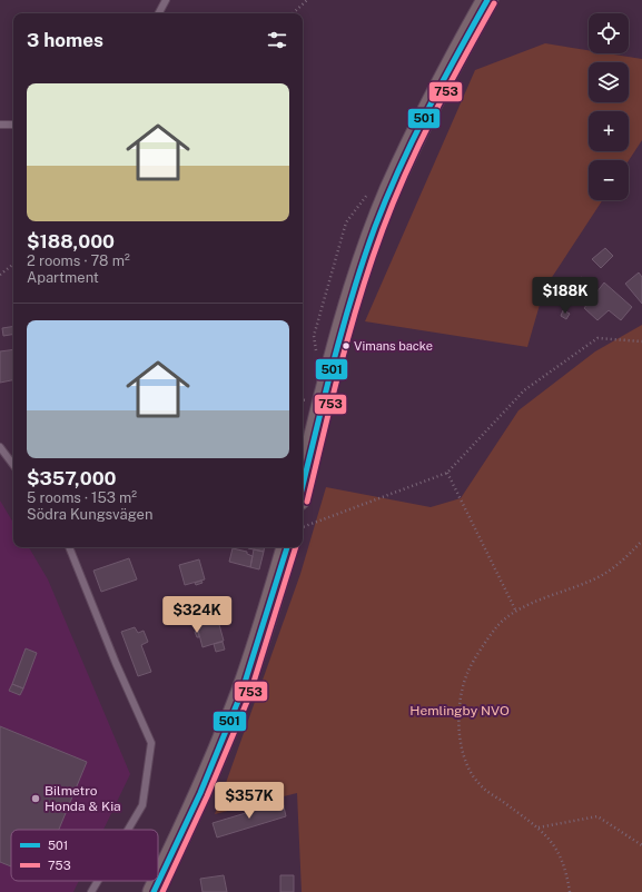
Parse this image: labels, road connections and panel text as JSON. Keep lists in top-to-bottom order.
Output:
{
  "parks": ["Hemlingby NVO"],
  "places": ["Vimans backe", "Bilmetro Honda & Kia"],
  "lines": ["transit line 501", "transit line 753"],
  "legend": ["501", "753"],
  "page": {
    "map_buttons": ["+", "−"],
    "heading": "3 homes",
    "list": [
      {
        "name": "$188,000",
        "note": "2 rooms · 78 m² · Apartment"
      },
      {
        "name": "$357,000",
        "note": "5 rooms · 153 m² · Södra Kungsvägen"
      }
    ],
    "price": ["$188K", "$324K", "$357K"]
  }
}
